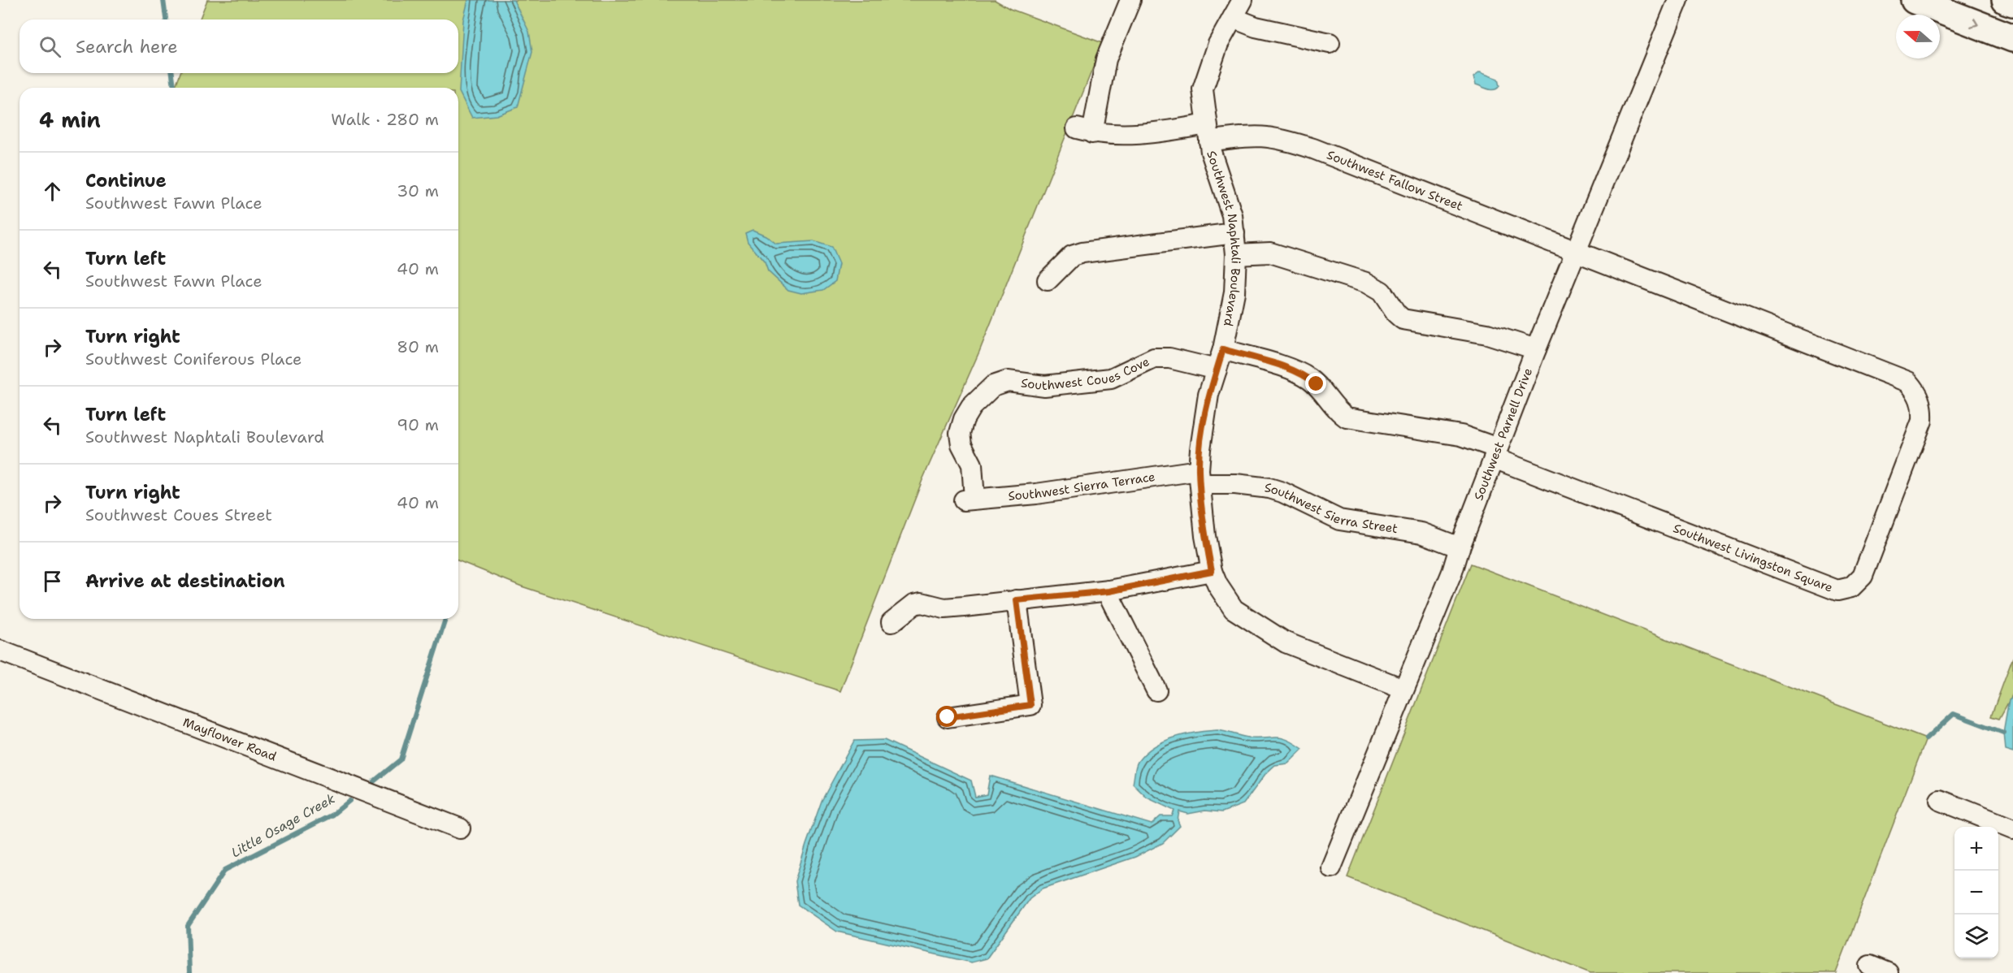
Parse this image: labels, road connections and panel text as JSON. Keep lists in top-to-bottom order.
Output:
{
  "streets": {
    "street": [
      "Southwest Fallow Street",
      "Southwest Naphtali Boulevard",
      "Southwest Coues Cove",
      "Southwest Parnell Drive",
      "Southwest Sierra Terrace",
      "Southwest Sierra Street",
      "Southwest Livingston Square",
      "Mayflower Road"
    ]
  },
  "crossings": [
    ["Southwest Fallow Street", "Southwest Naphtali Boulevard"],
    ["Southwest Fallow Street", "Southwest Parnell Drive"],
    ["Southwest Fallow Street", "Southwest Livingston Square"],
    ["Southwest Naphtali Boulevard", "Southwest Coues Cove"],
    ["Southwest Naphtali Boulevard", "Southwest Parnell Drive"],
    ["Southwest Naphtali Boulevard", "Southwest Sierra Terrace"],
    ["Southwest Naphtali Boulevard", "Southwest Sierra Street"],
    ["Southwest Naphtali Boulevard", "Southwest Livingston Square"],
    ["Southwest Coues Cove", "Southwest Sierra Terrace"],
    ["Southwest Parnell Drive", "Southwest Sierra Street"],
    ["Southwest Parnell Drive", "Southwest Livingston Square"],
    ["Southwest Sierra Terrace", "Southwest Sierra Street"]
  ],
  "water": ["Little Osage Creek"],
  "north": "left",
  "page": {
    "search": "Search here",
    "heading": ["4 min", "Walk · 280 m"],
    "list": [
      ["Continue", "Southwest Fawn Place", "30 m"],
      ["Turn left", "Southwest Fawn Place", "40 m"],
      ["Turn right", "Southwest Coniferous Place", "80 m"],
      ["Turn left", "Southwest Naphtali Boulevard", "90 m"],
      ["Turn right", "Southwest Coues Street", "40 m"],
      "Arrive at destination"
    ],
    "map_buttons": ["+", "−"]
  }
}
